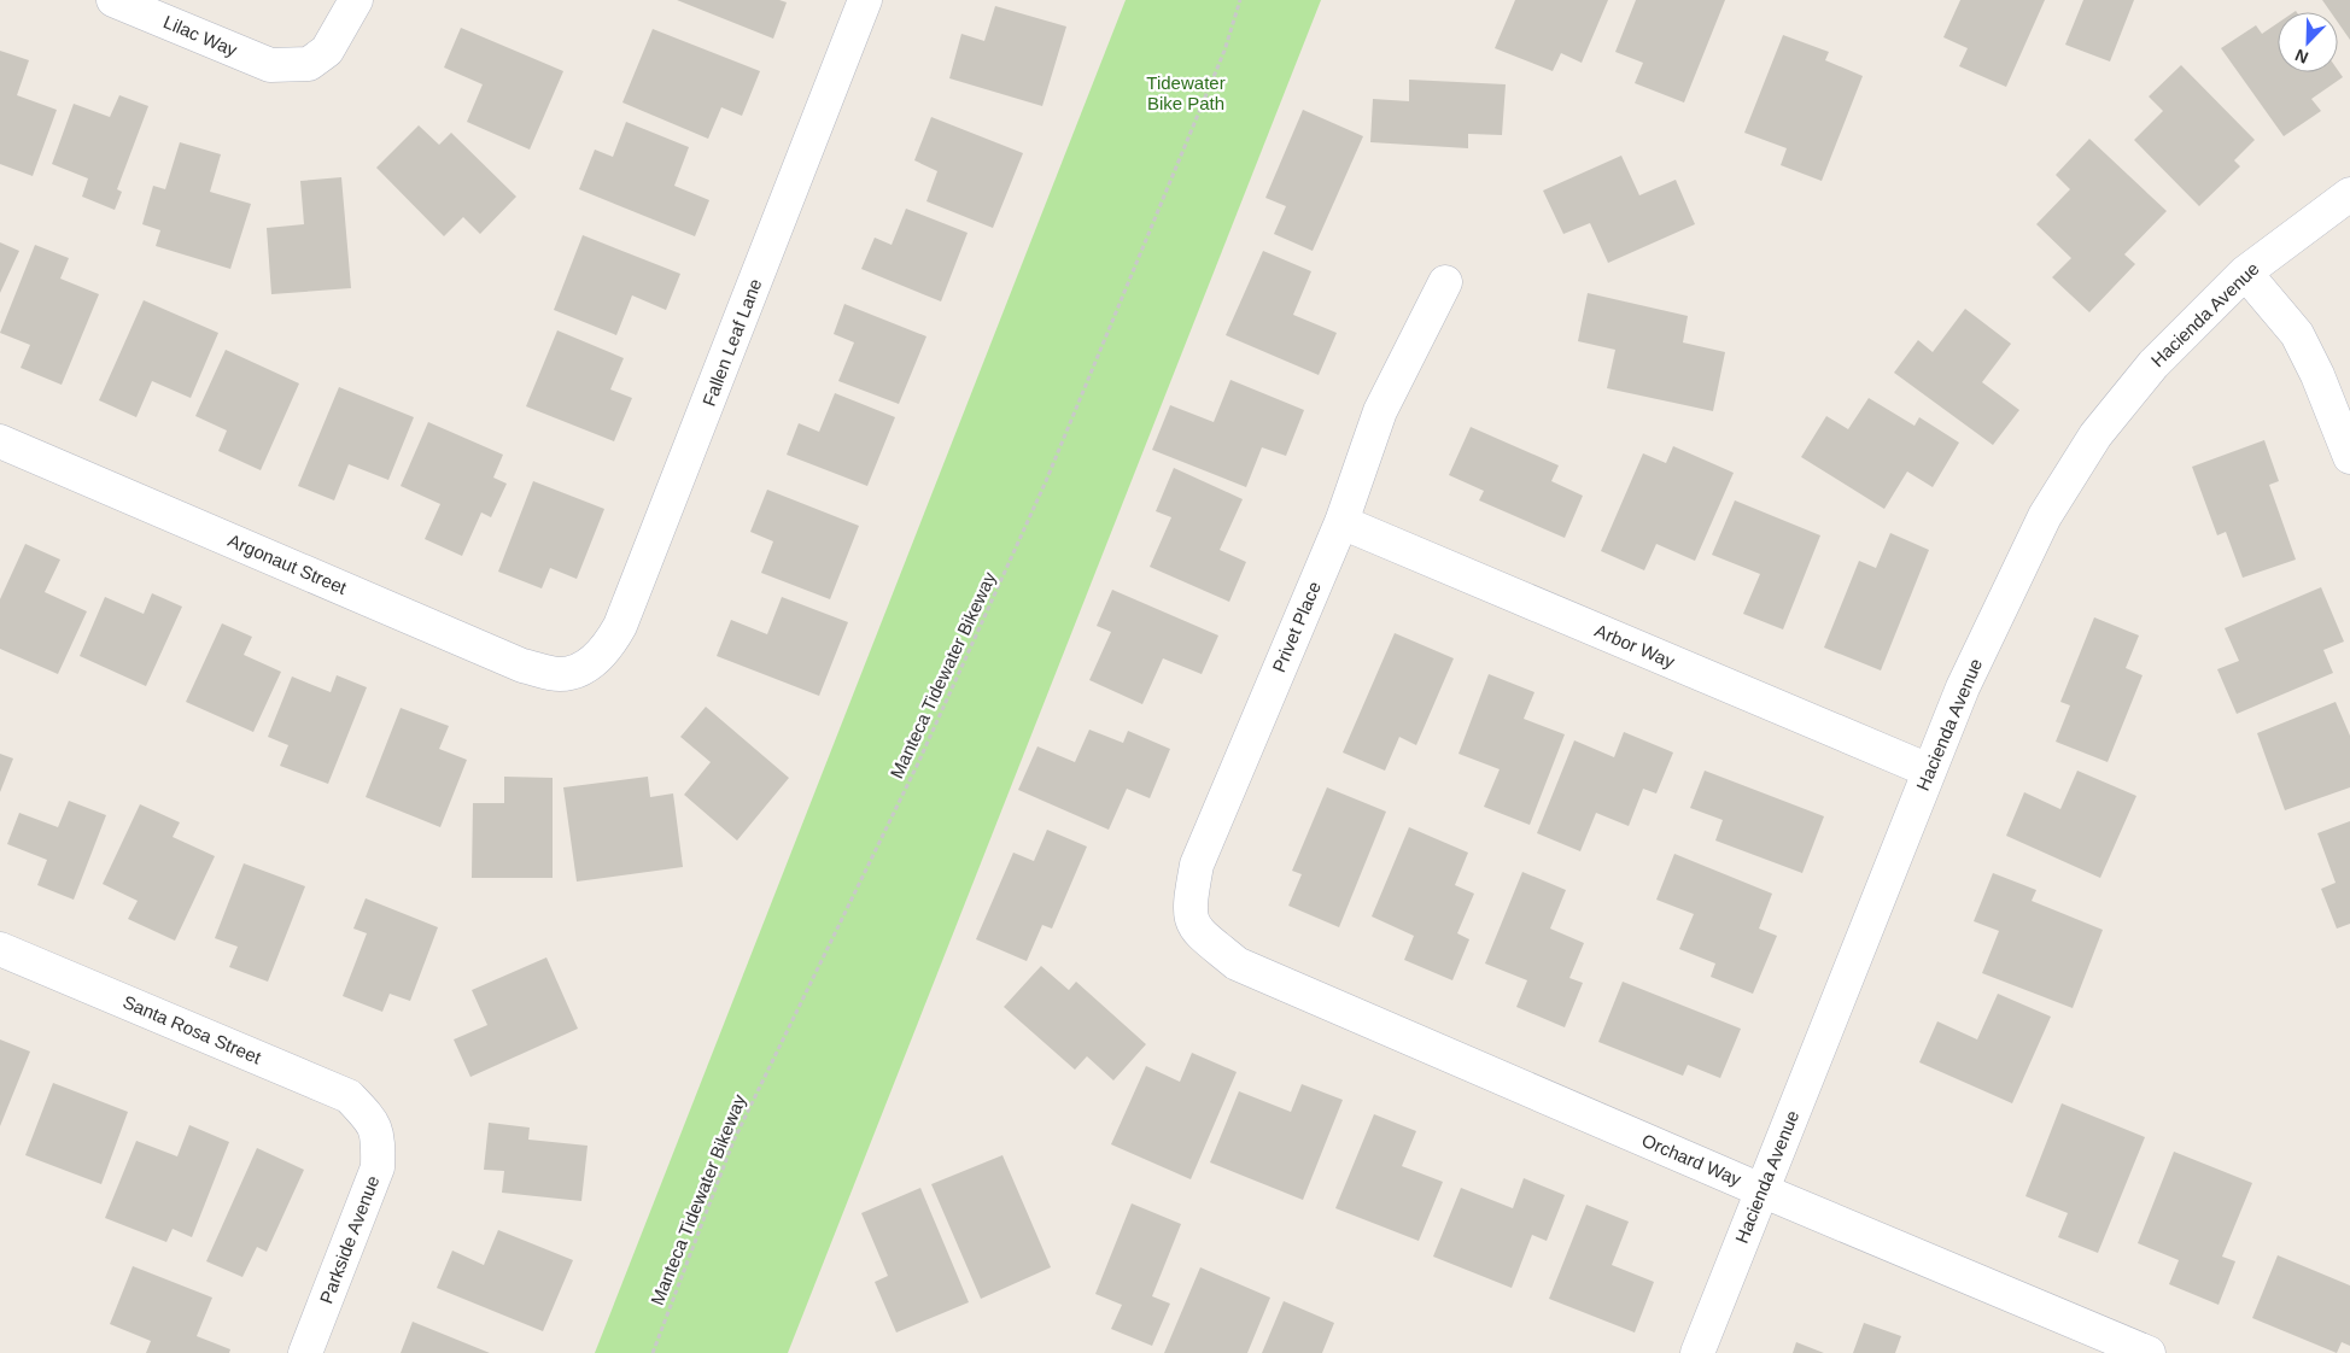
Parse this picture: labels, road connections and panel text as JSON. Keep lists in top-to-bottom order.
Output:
{
  "streets": {
    "street": [
      "Lilac Way",
      "Hacienda Avenue",
      "Fallen Leaf Lane",
      "Argonaut Street",
      "Privet Place",
      "Arbor Way",
      "Santa Rosa Street",
      "Orchard Way",
      "Parkside Avenue"
    ],
    "path": ["Manteca Tidewater Bikeway"]
  },
  "crossings": [
    ["Hacienda Avenue", "Arbor Way"],
    ["Hacienda Avenue", "Orchard Way"],
    ["Fallen Leaf Lane", "Argonaut Street"],
    ["Privet Place", "Arbor Way"],
    ["Privet Place", "Orchard Way"],
    ["Santa Rosa Street", "Parkside Avenue"]
  ],
  "parks": ["Tidewater Bike Path"],
  "north": "bottom left"
}
